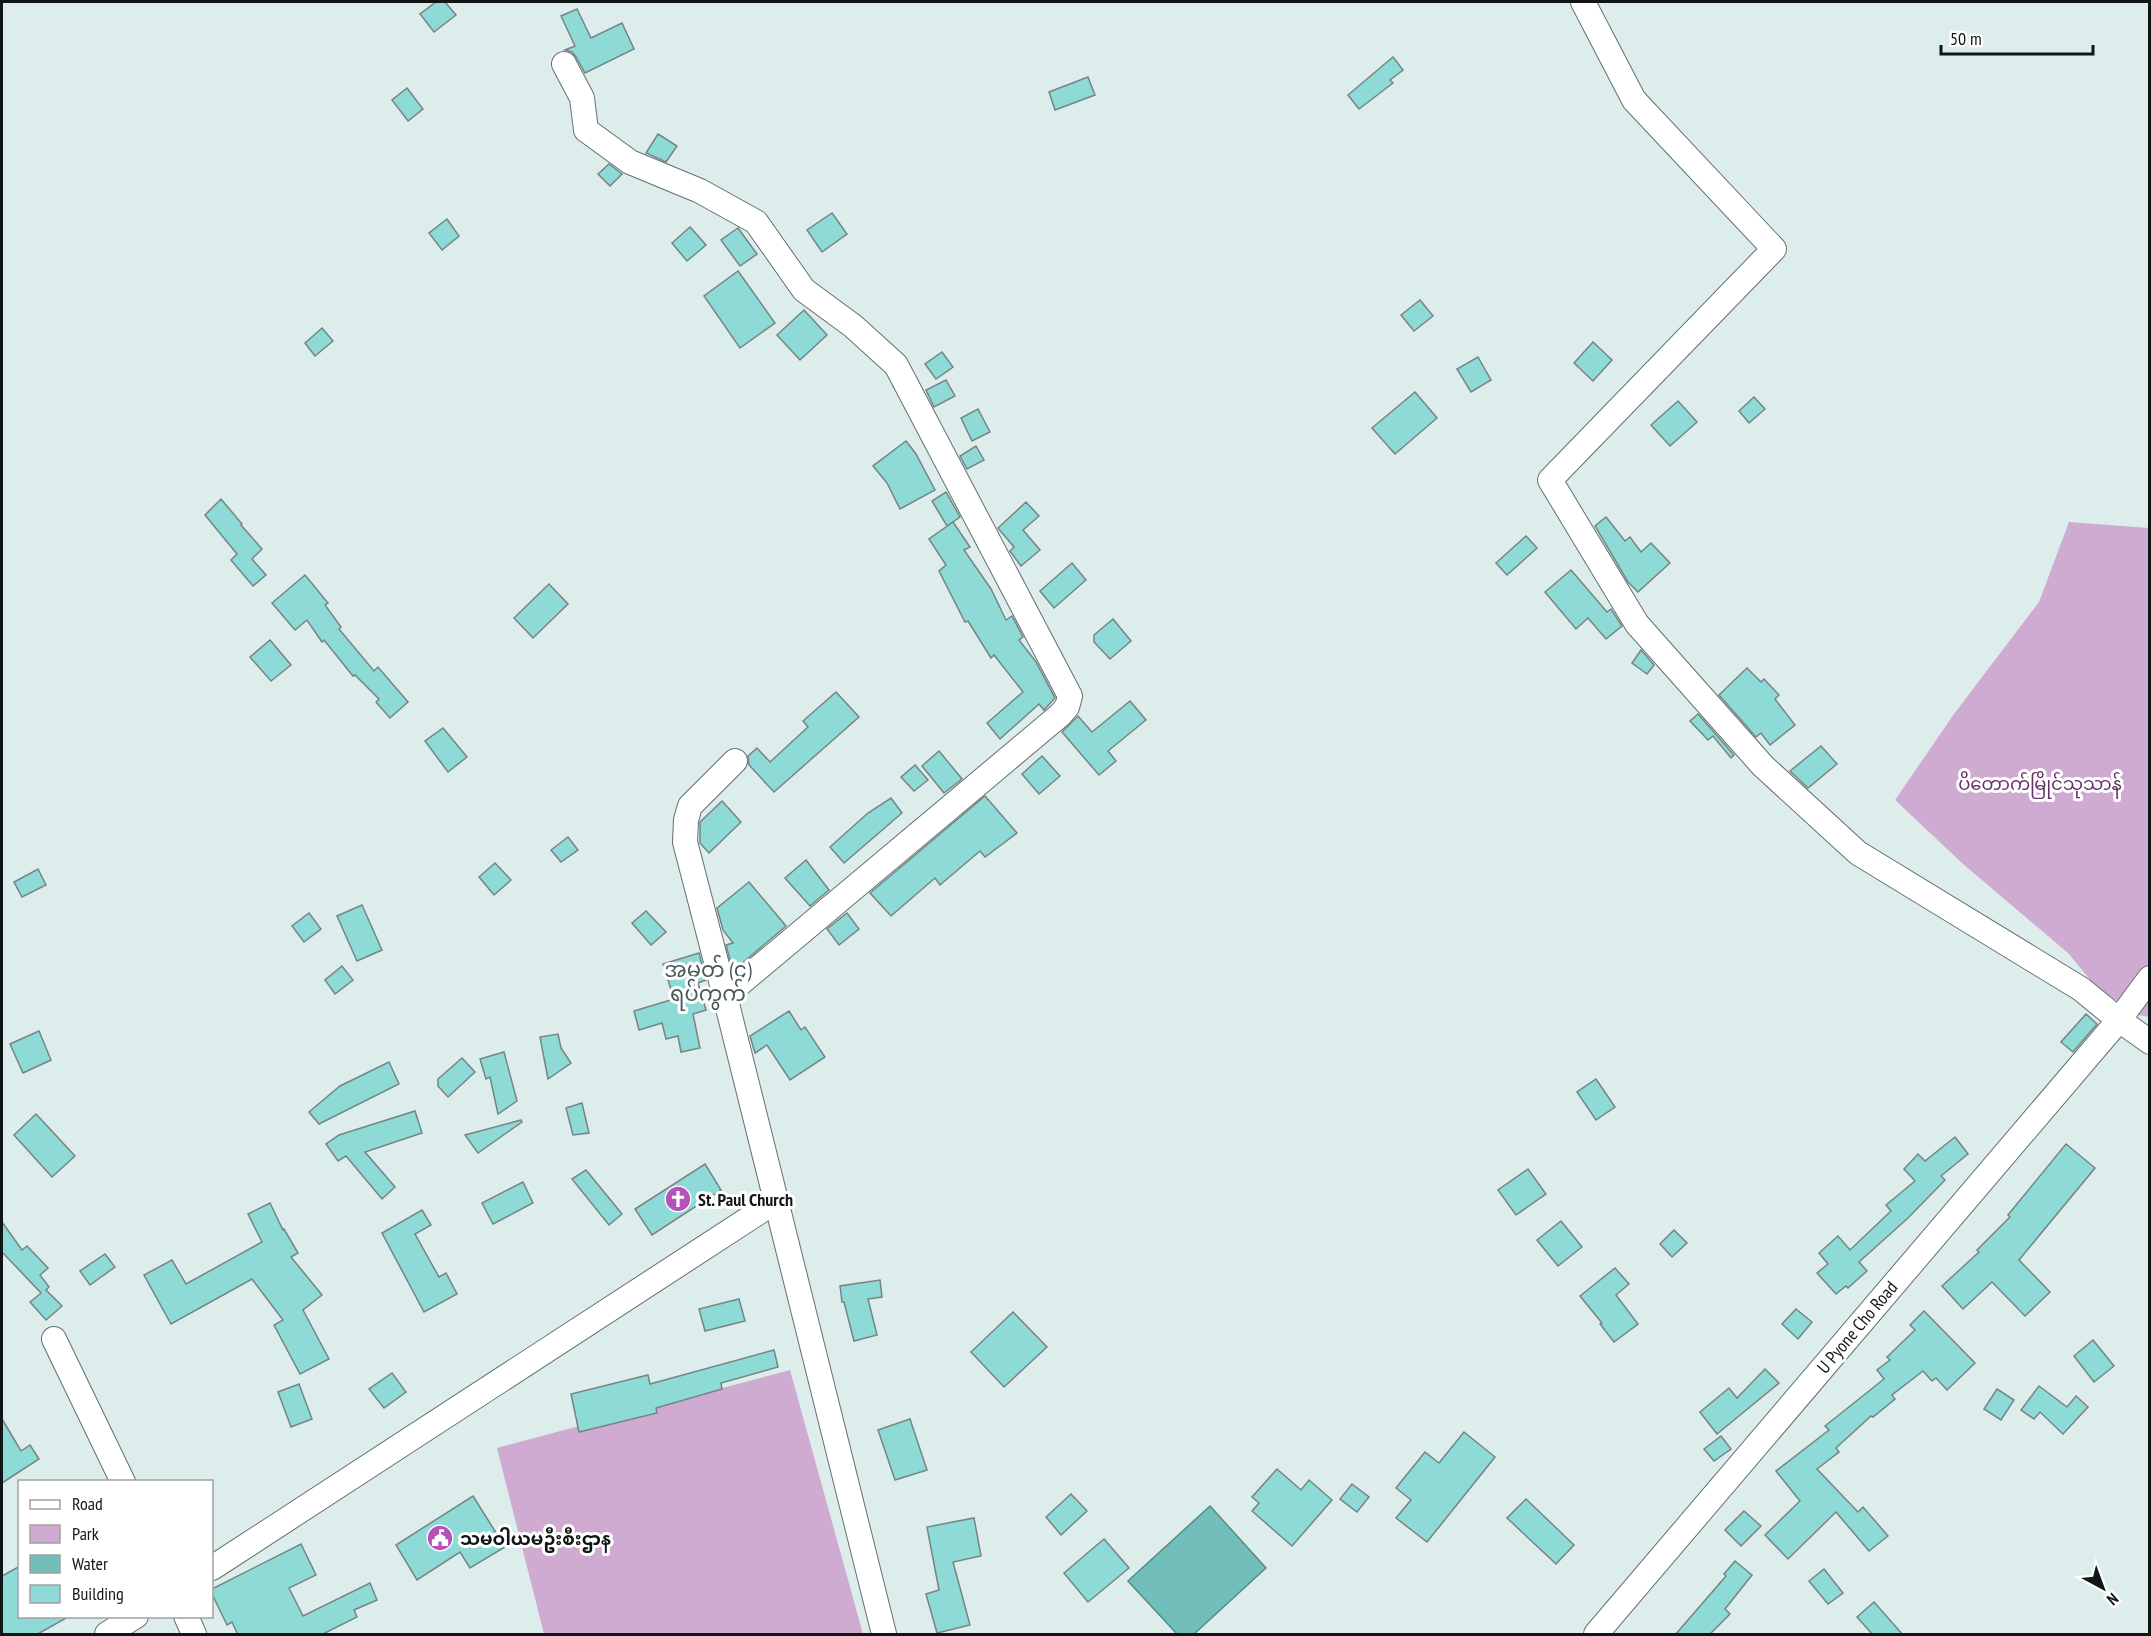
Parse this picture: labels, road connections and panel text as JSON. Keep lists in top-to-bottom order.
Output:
{
  "streets": {
    "street": ["U Pyone Cho Road"]
  },
  "districts": ["အမှတ် (၄) ရပ်ကွက်"],
  "parks": ["ပိတောက်မြိုင်သုသာန်"],
  "places": {
    "church": ["St. Paul Church"],
    "public building": ["သမဝါယမဦးစီးဌာန"]
  },
  "legend": [
    "Road",
    "Park",
    "Water",
    "Building"
  ],
  "scale_bar": "50 m",
  "north": "bottom right"
}
